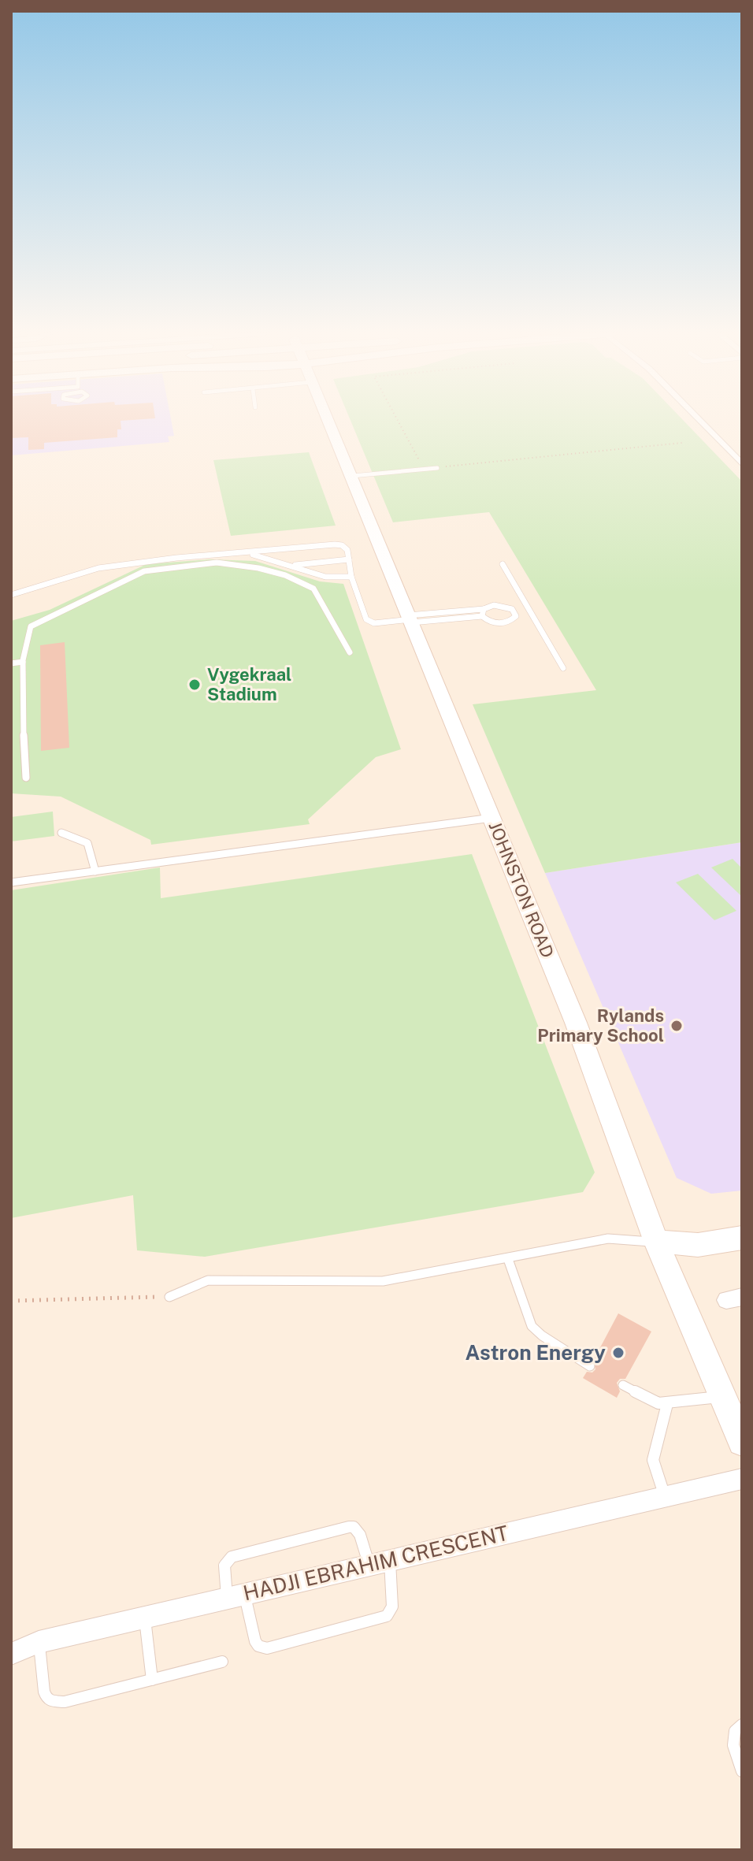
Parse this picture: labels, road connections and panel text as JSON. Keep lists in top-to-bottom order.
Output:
{
  "streets": {
    "street": ["JOHNSTON ROAD", "HADJI EBRAHIM CRESCENT"]
  },
  "places": ["Vygekraal Stadium", "Rylands Primary School", "Astron Energy"]
}
